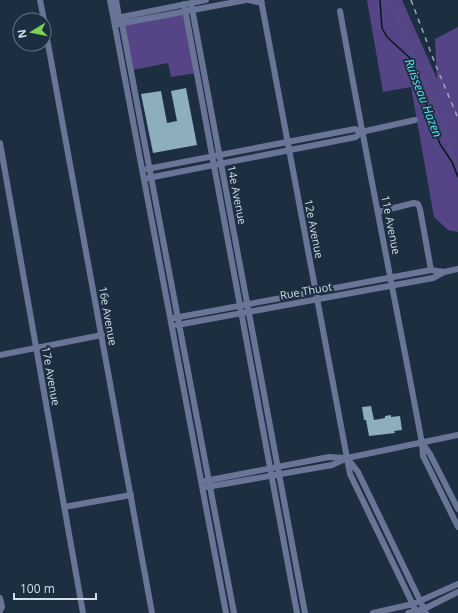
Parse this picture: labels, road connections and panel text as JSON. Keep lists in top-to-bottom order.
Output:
{
  "streets": {
    "street": [
      "14e Avenue",
      "11e Avenue",
      "12e Avenue",
      "Rue Thuot",
      "16e Avenue",
      "17e Avenue"
    ]
  },
  "crossings": [
    ["14e Avenue", "Rue Thuot"],
    ["11e Avenue", "Rue Thuot"],
    ["12e Avenue", "Rue Thuot"]
  ],
  "water": ["Ruisseau Hazen"],
  "scale_bar": "100 m",
  "north": "left"
}
